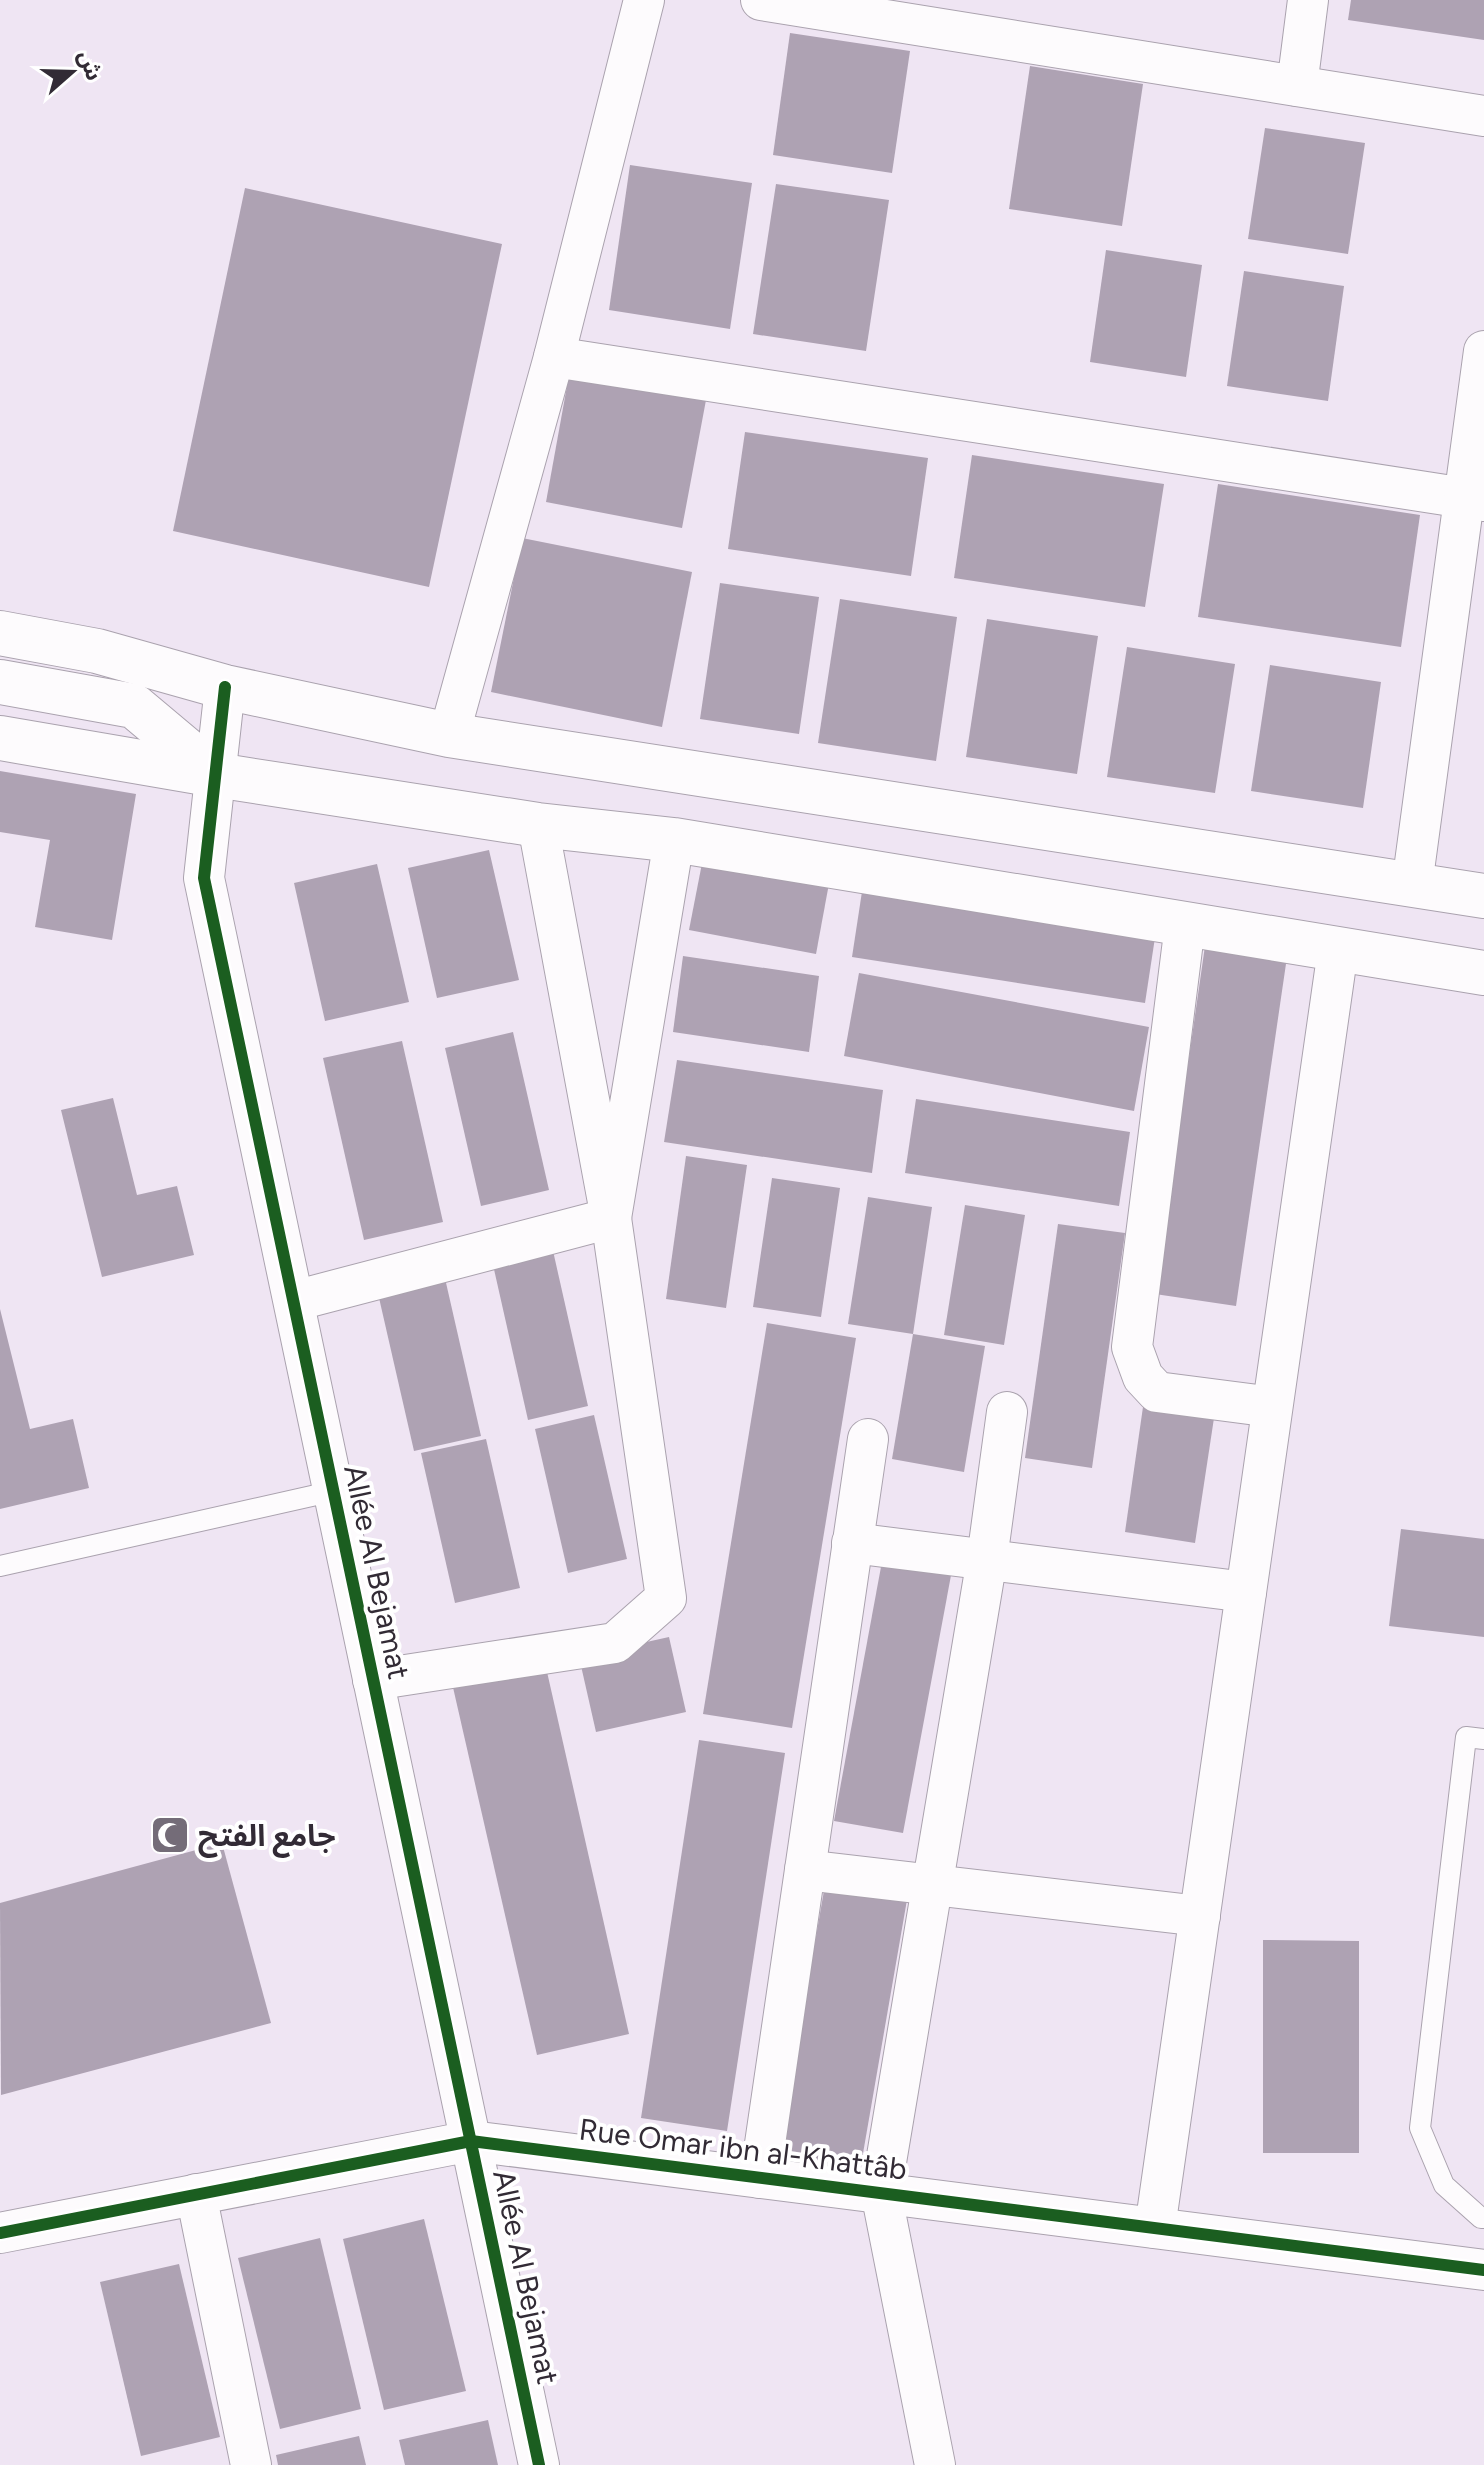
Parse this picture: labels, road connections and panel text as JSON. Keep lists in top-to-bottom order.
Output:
{
  "streets": {
    "street": ["Allée Al Bejamat", "Rue Omar ibn al-Khattâb"]
  },
  "crossings": [
    ["Allée Al Bejamat", "Rue Omar ibn al-Khattâb"]
  ],
  "places": {
    "mosque": ["جامع الفتح"]
  },
  "north": "right"
}
